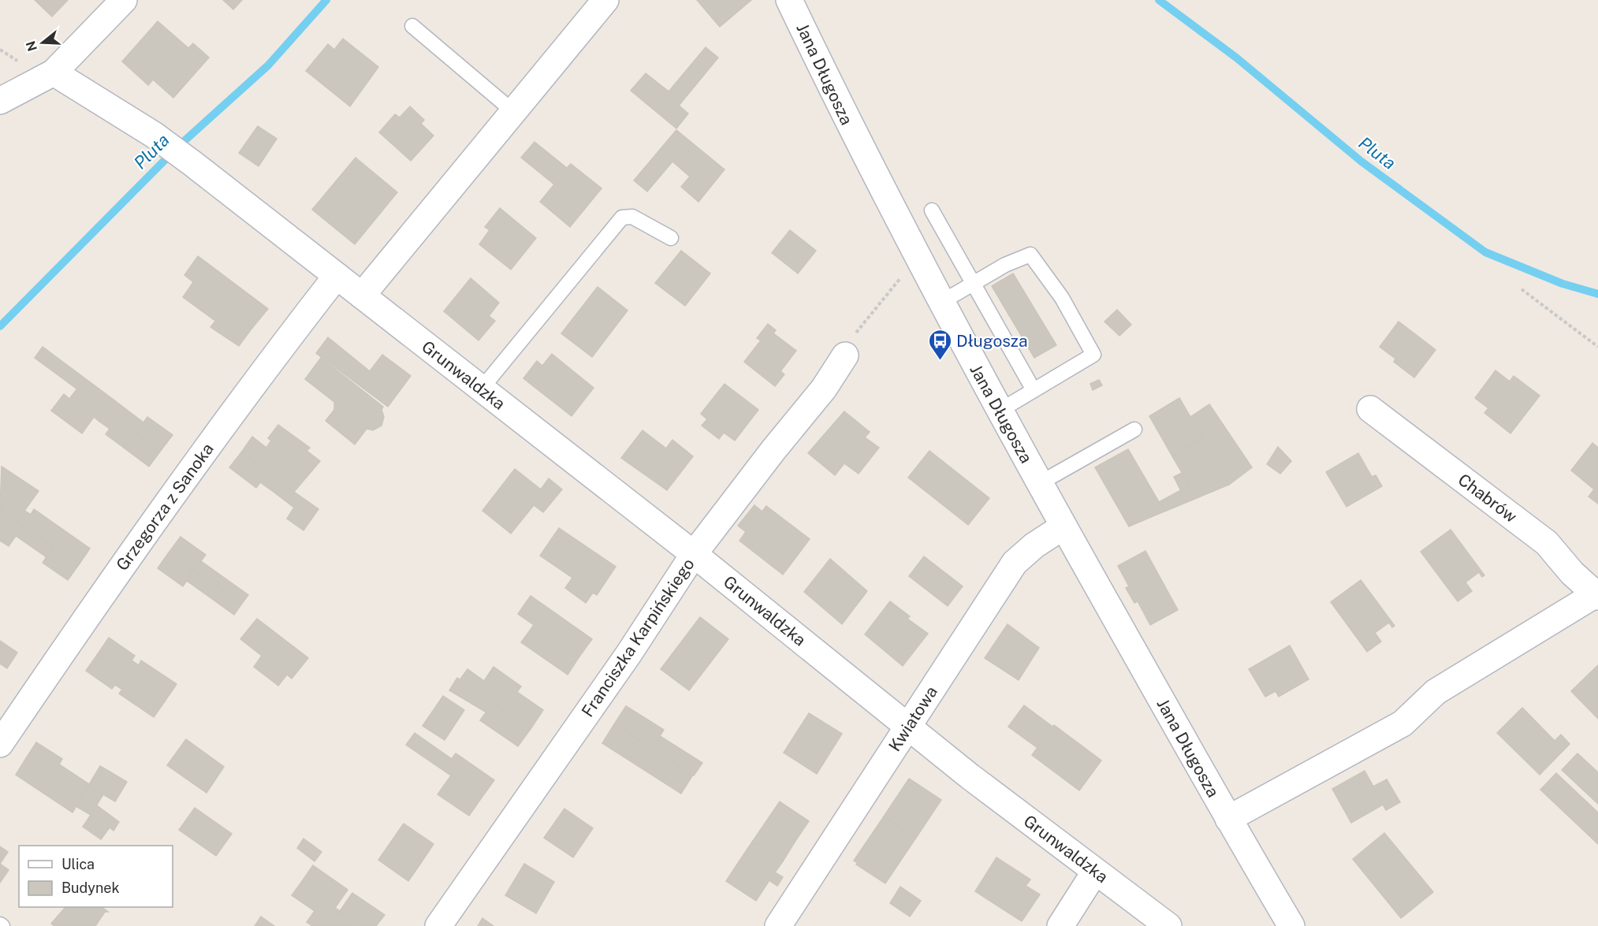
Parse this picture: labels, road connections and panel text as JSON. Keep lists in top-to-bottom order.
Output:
{
  "streets": {
    "street": [
      "Jana Długosza",
      "Grunwaldzka",
      "Chabrów",
      "Grzegorza z Sanoka",
      "Franciszka Karpińskiego",
      "Kwiatowa"
    ]
  },
  "crossings": [
    ["Jana Długosza", "Kwiatowa"],
    ["Grunwaldzka", "Grzegorza z Sanoka"],
    ["Grunwaldzka", "Franciszka Karpińskiego"],
    ["Grunwaldzka", "Kwiatowa"]
  ],
  "water": ["Pluta"],
  "places": {
    "bus stop": ["Długosza"]
  },
  "legend": ["Ulica", "Budynek"],
  "north": "left"
}
